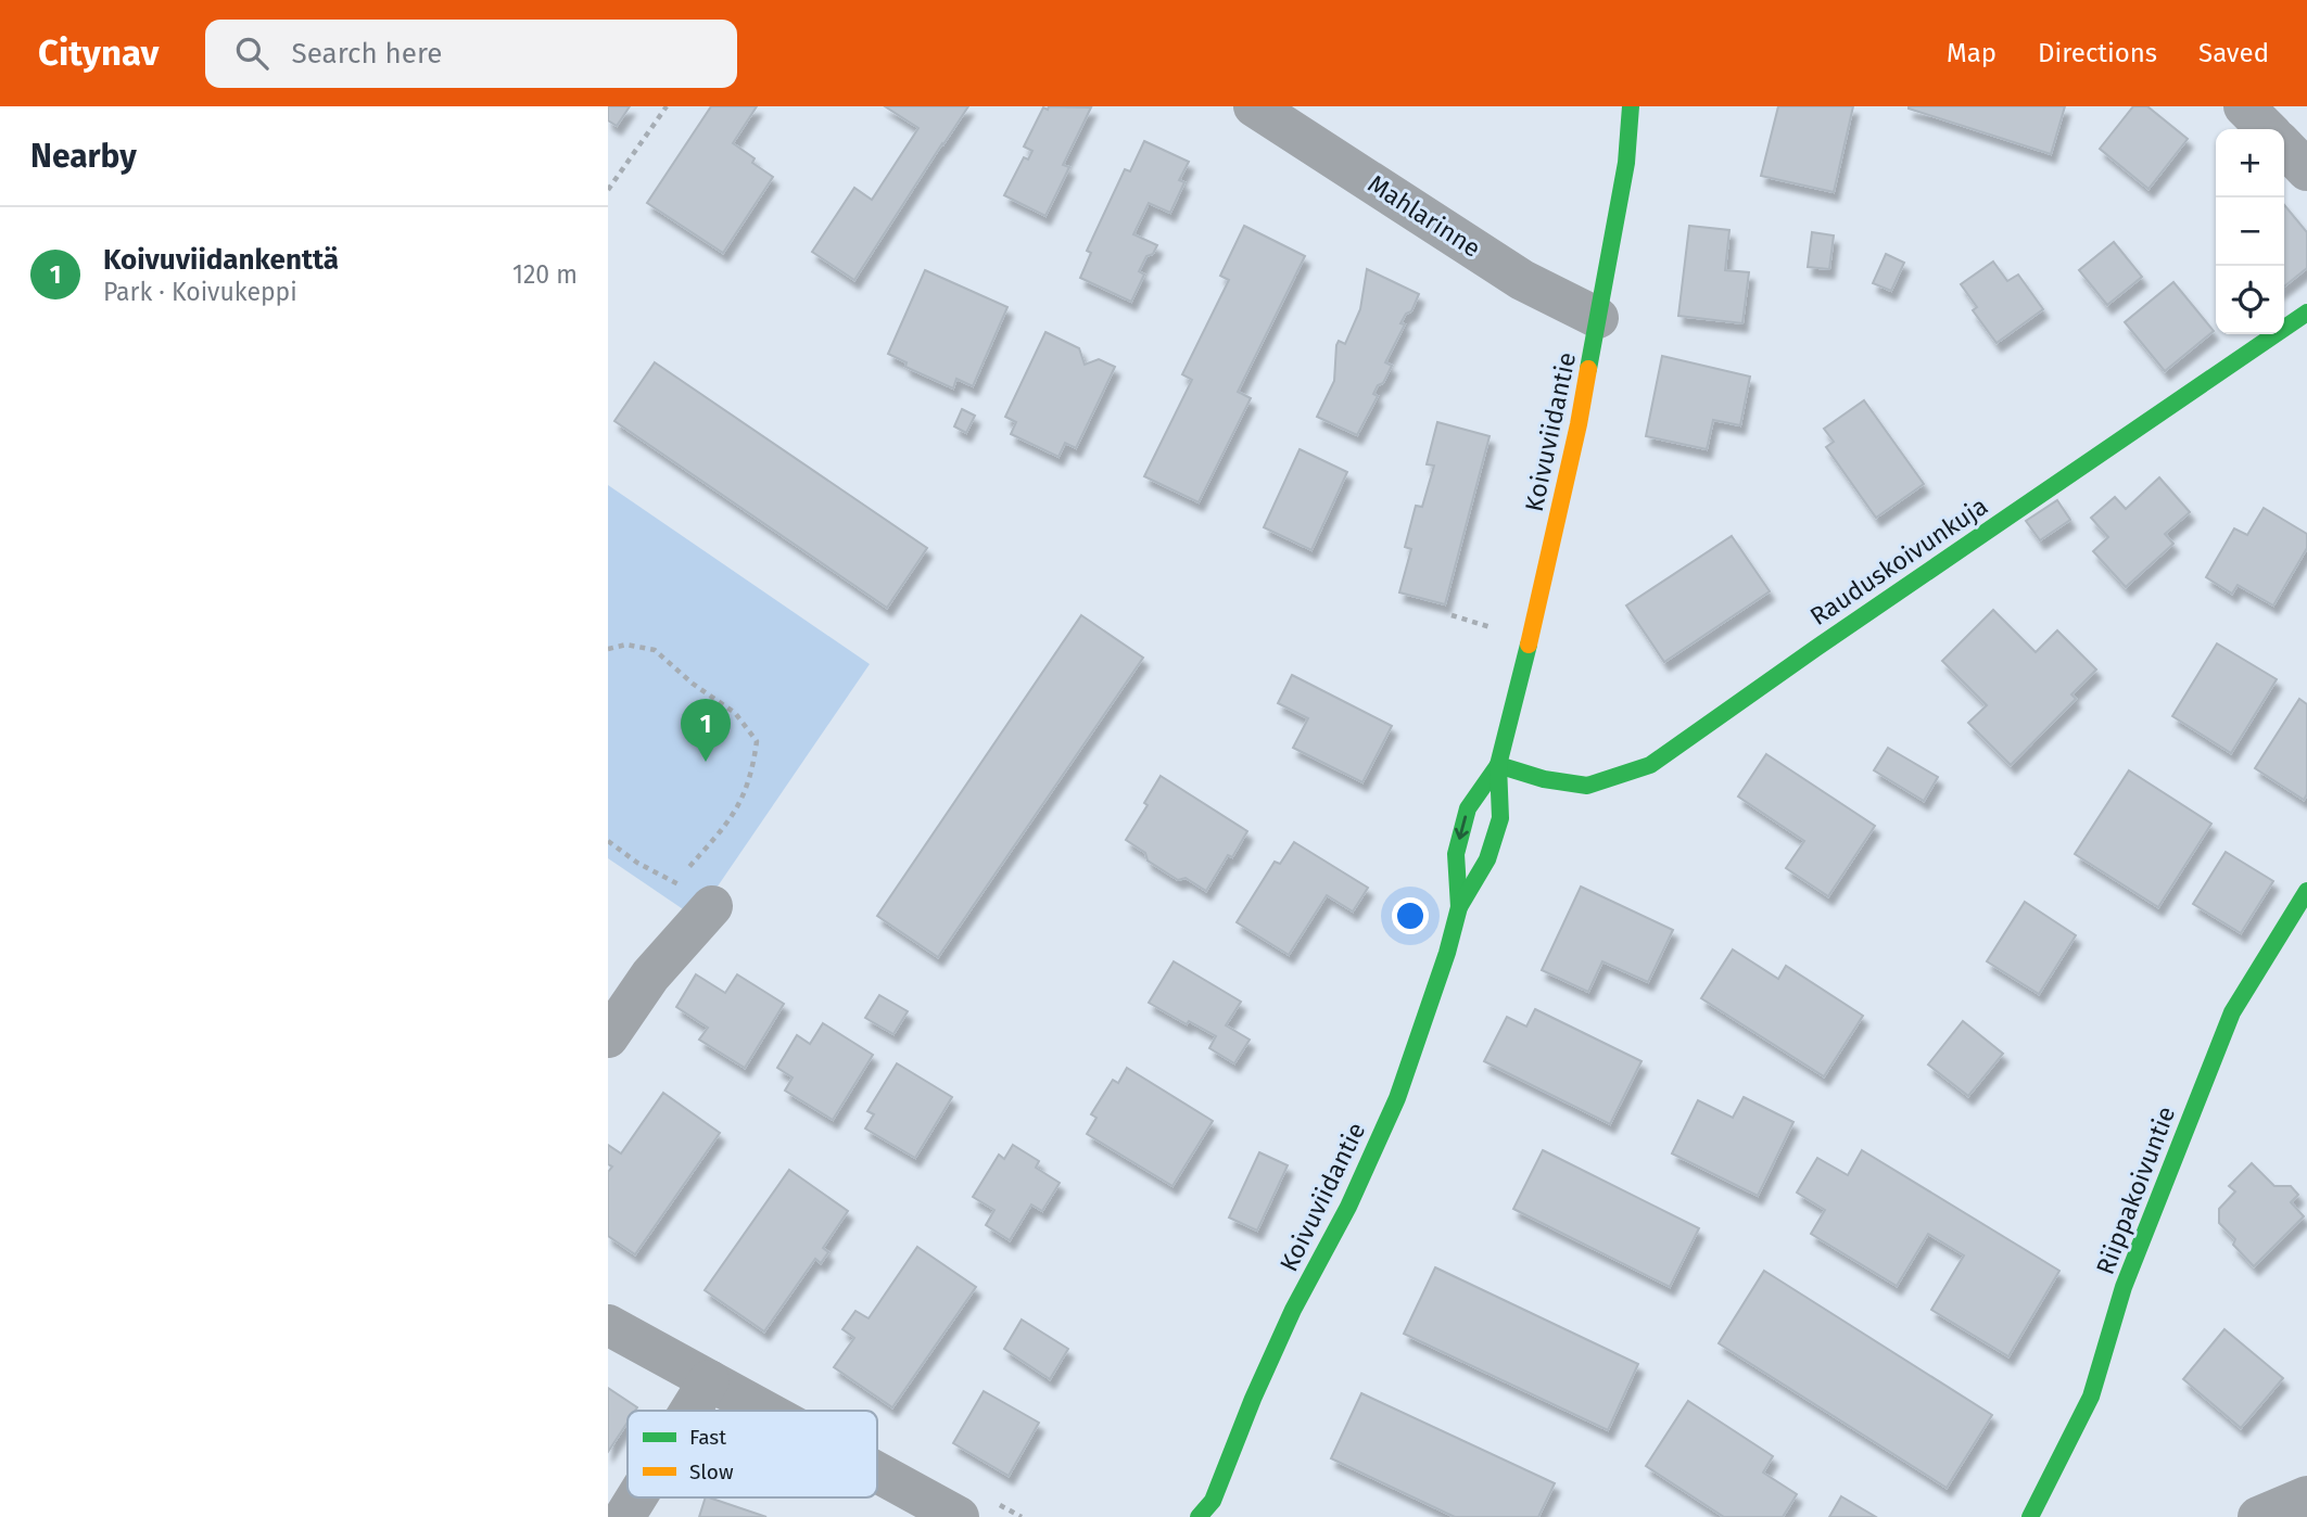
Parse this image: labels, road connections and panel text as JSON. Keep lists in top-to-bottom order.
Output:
{
  "streets": {
    "street": [
      "Mahlarinne",
      "Koivuviidantie",
      "Rauduskoivunkuja",
      "Riippakoivuntie"
    ]
  },
  "crossings": [
    ["Mahlarinne", "Koivuviidantie"],
    ["Koivuviidantie", "Rauduskoivunkuja"]
  ],
  "legend": ["Fast", "Slow"],
  "page": {
    "header": "Citynav",
    "search": "Search here",
    "nav": ["Map", "Directions", "Saved"],
    "heading": "Nearby",
    "map_buttons": ["+", "−"],
    "list": [
      {
        "mark": "1",
        "name": "Koivuviidankenttä",
        "note": "Park · Koivukeppi",
        "value": "120 m"
      }
    ],
    "pins": "1"
  }
}
